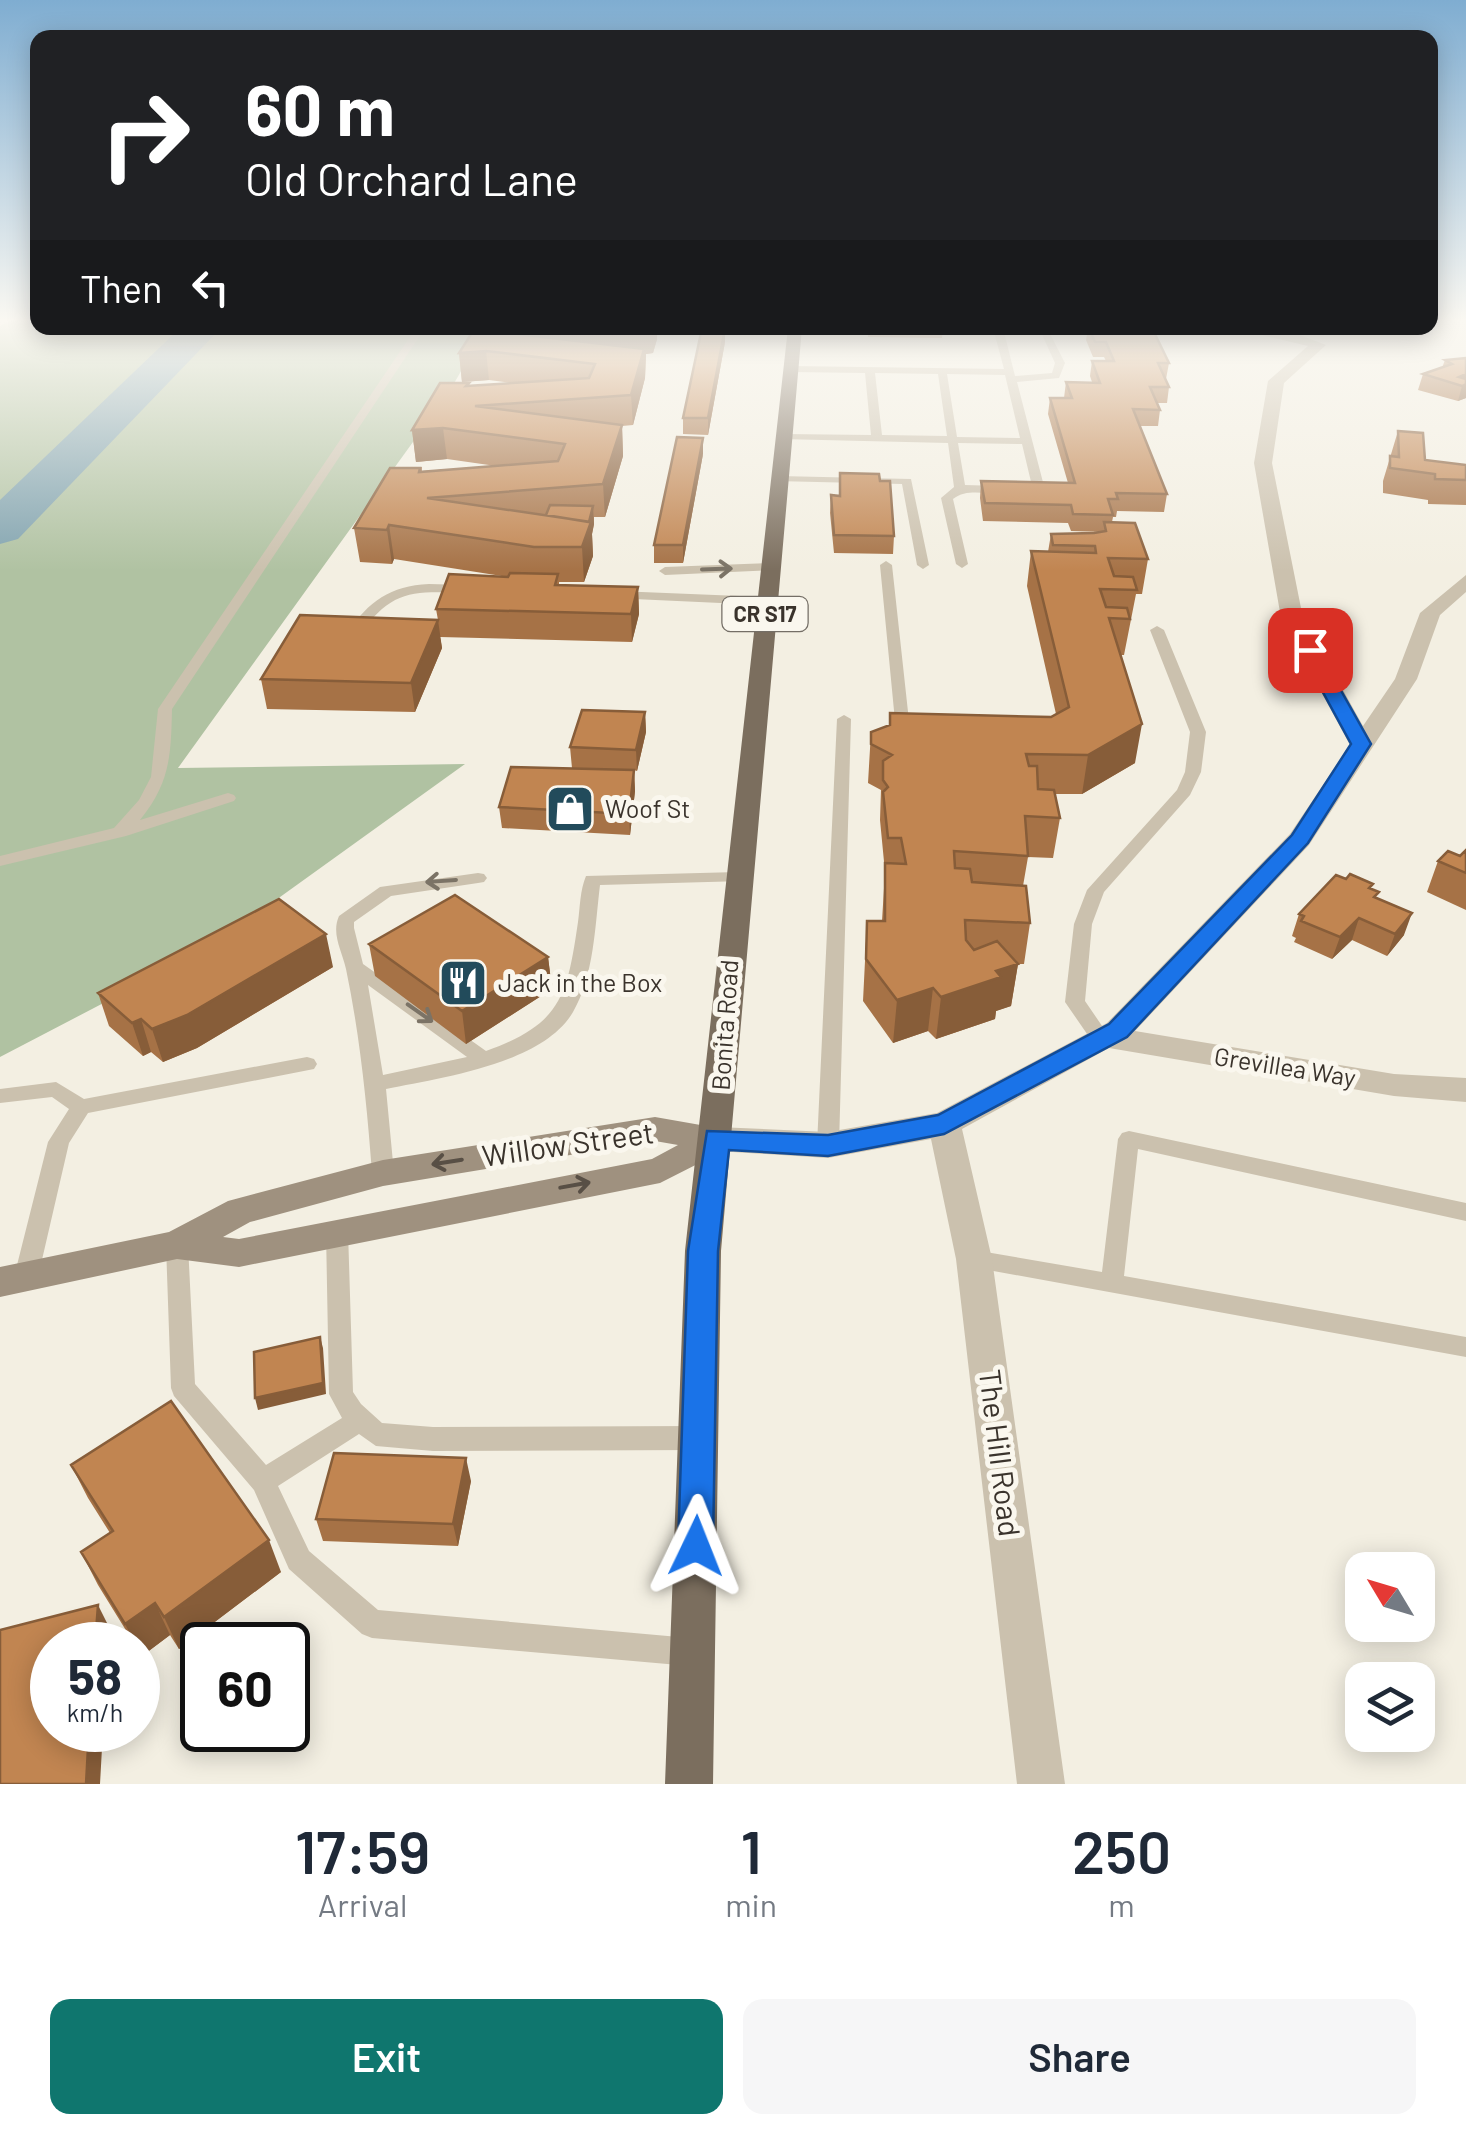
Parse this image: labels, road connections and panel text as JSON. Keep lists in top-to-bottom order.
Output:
{
  "streets": {
    "main road": ["CR S17", "Bonita Road", "Willow Street"],
    "street": ["Grevillea Way", "The Hill Road"]
  },
  "crossings": [
    ["Bonita Road", "Willow Street"]
  ],
  "places": {
    "shop": ["Woof St"],
    "restaurant": ["Jack in the Box"]
  },
  "north": "top left",
  "page": {
    "turn": ["60 m", "Old Orchard Lane"],
    "then": "Then",
    "speed": "58 km/h",
    "limit": "60",
    "eta": [
      "17:59",
      "Arrival",
      "1",
      "min",
      "250",
      "m"
    ],
    "buttons": ["Exit", "Share"]
  }
}
